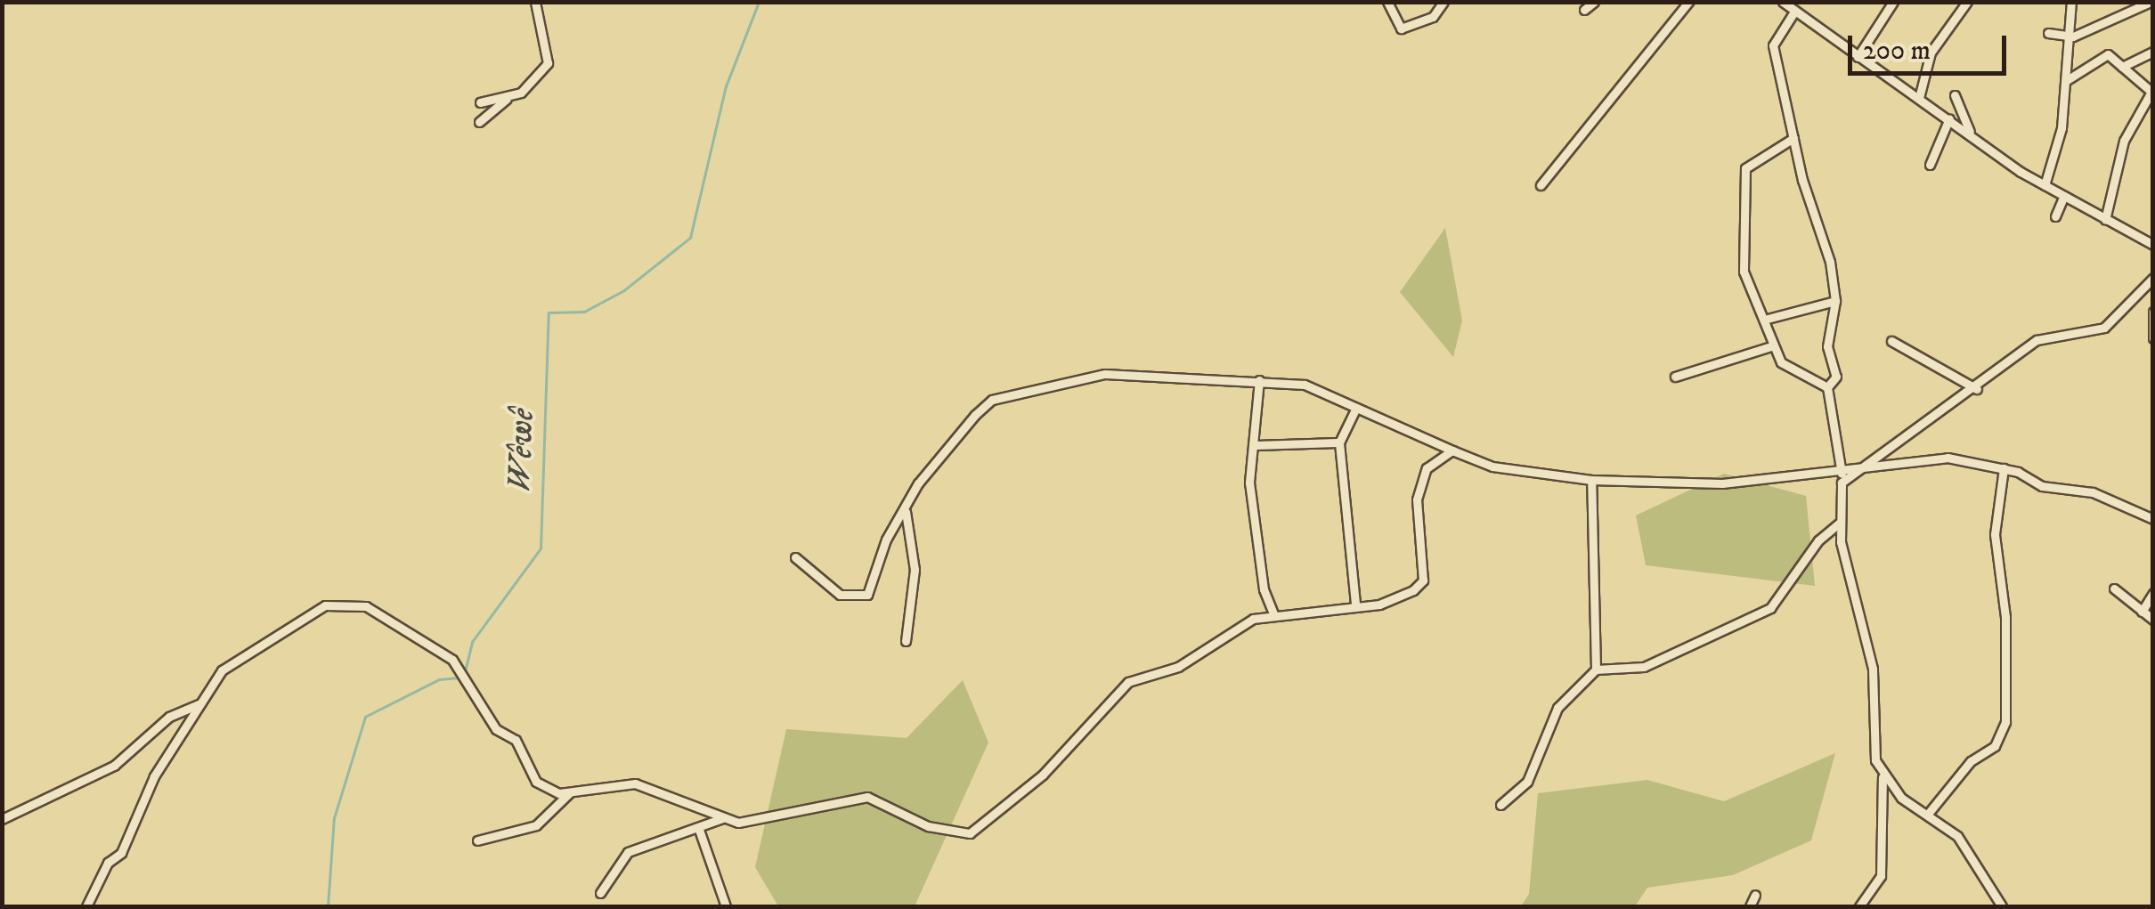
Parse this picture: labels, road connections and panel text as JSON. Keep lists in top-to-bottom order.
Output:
{
  "water": ["Wêwê"],
  "scale_bar": "200 m"
}
